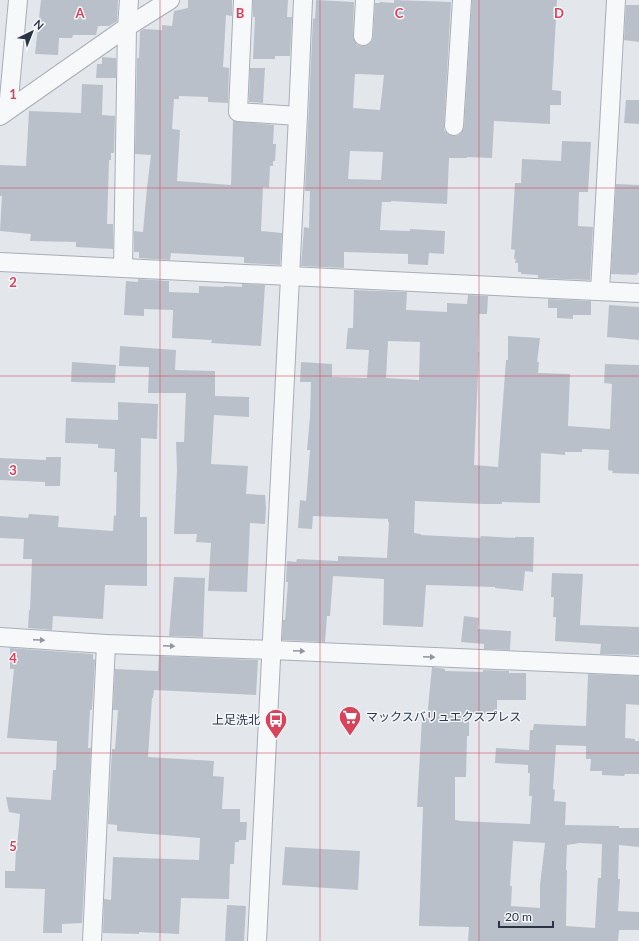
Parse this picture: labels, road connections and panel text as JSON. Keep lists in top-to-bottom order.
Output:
{
  "places": {
    "supermarket": ["マックスバリュエクスプレス"],
    "bus stop": ["上足洗北"]
  },
  "scale_bar": "20 m",
  "north": "top right",
  "grid": {
    "columns": [
      "A",
      "B",
      "C",
      "D"
    ],
    "rows": [
      "1",
      "2",
      "3",
      "4",
      "5"
    ]
  }
}
